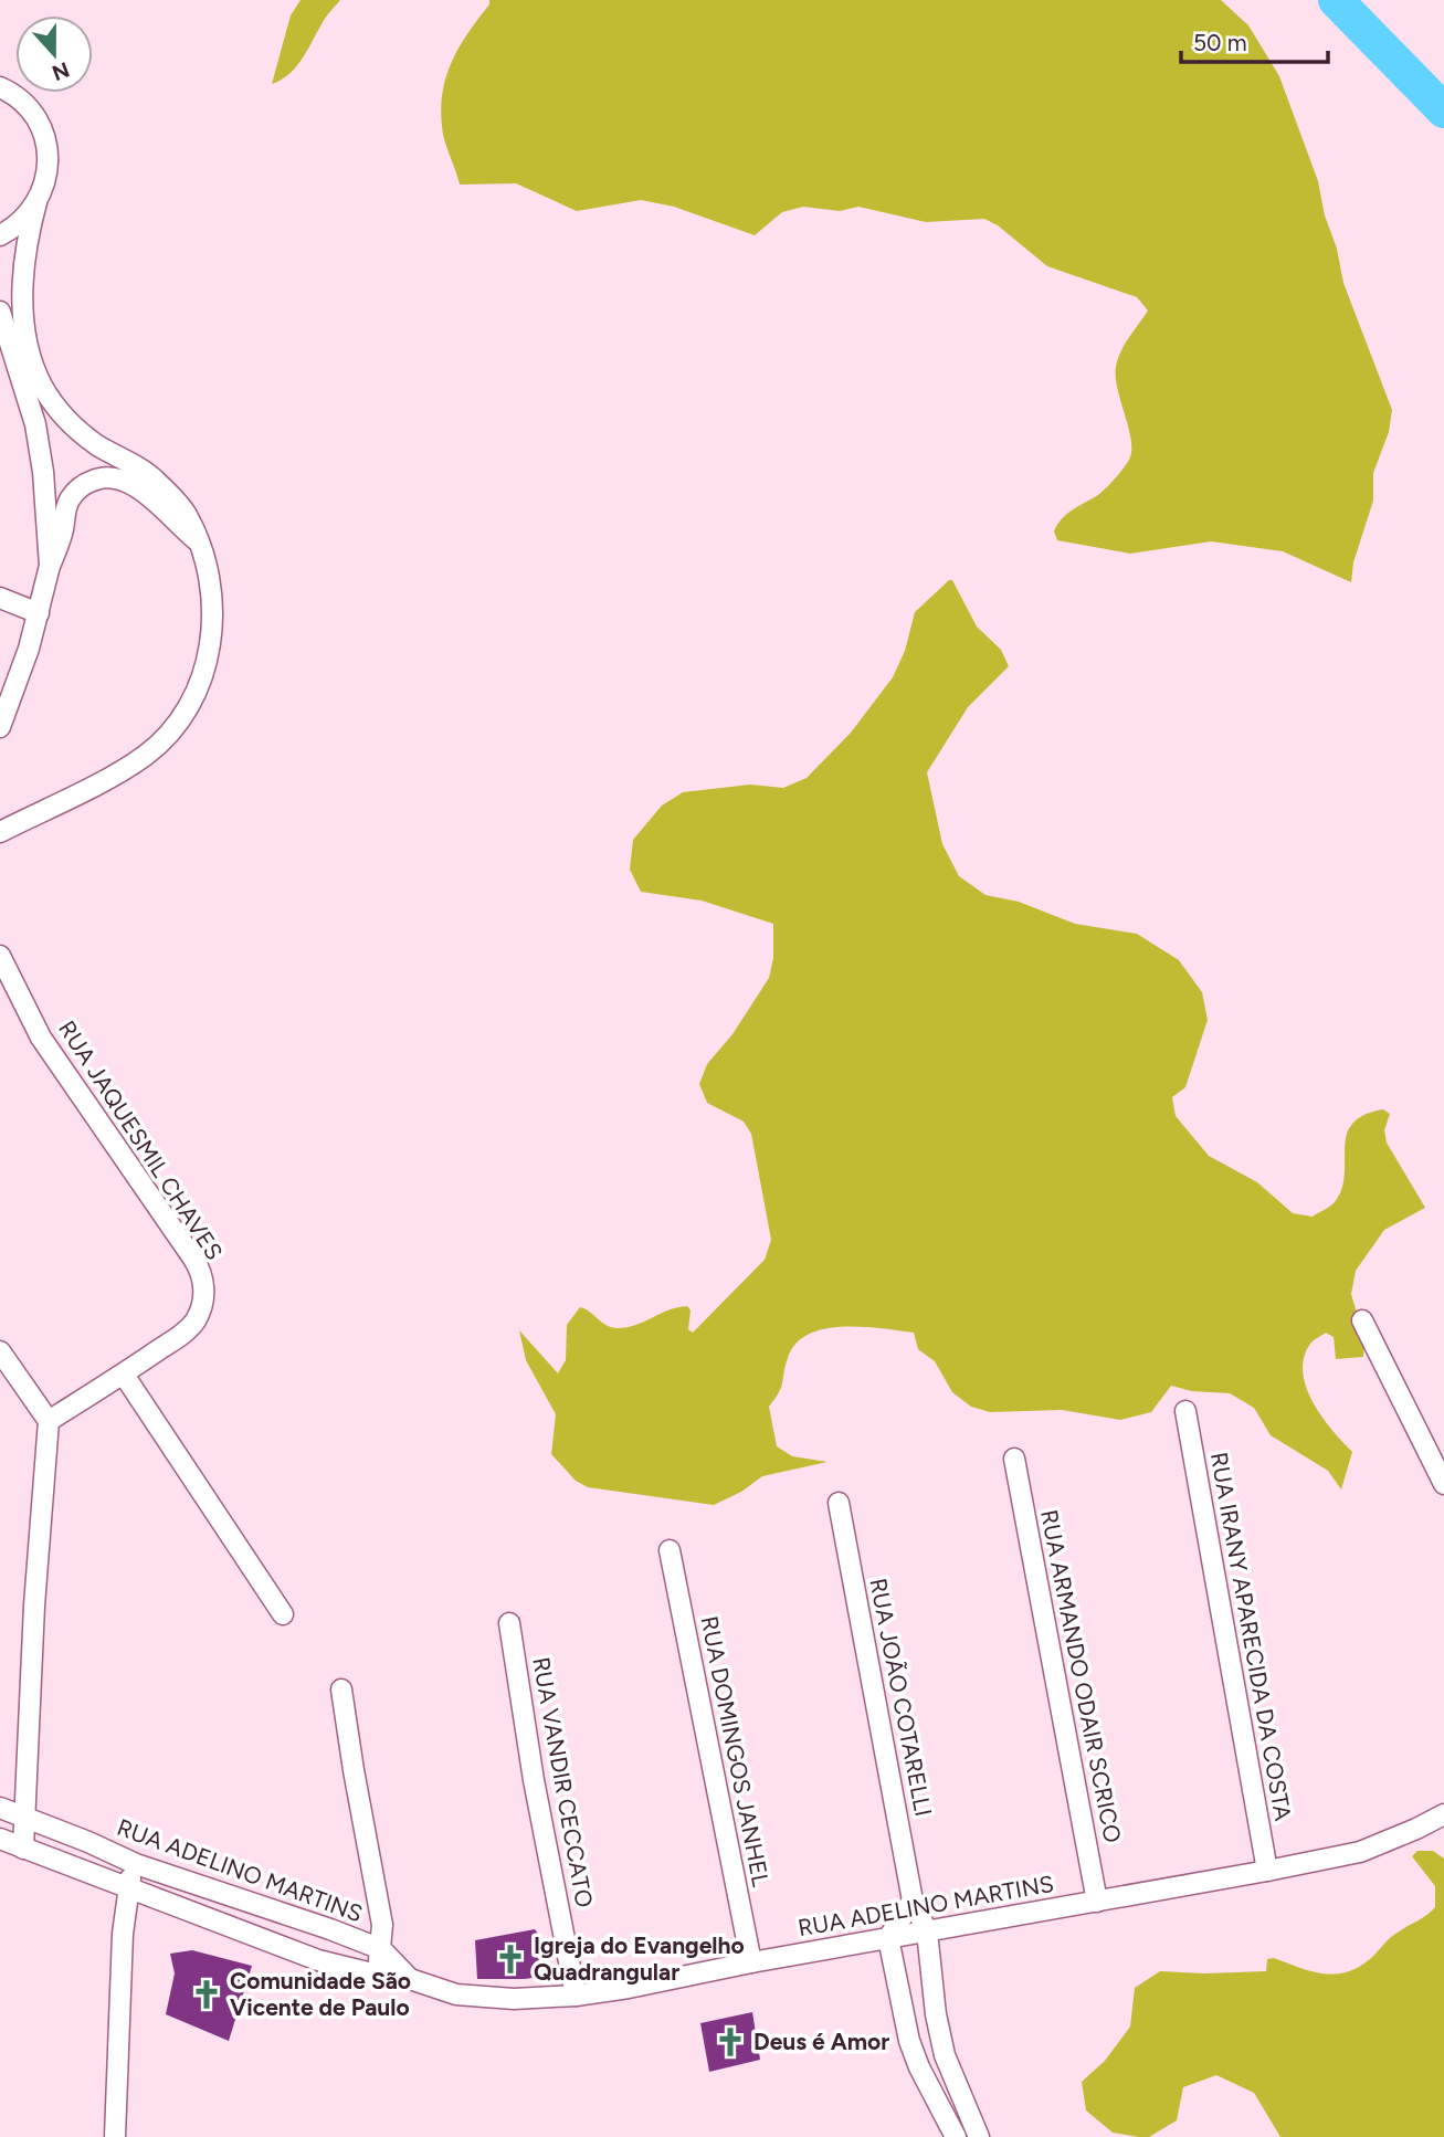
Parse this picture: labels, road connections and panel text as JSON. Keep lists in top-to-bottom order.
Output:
{
  "streets": {
    "street": [
      "RUA JAQUESMIL CHAVES",
      "RUA IRANY APARECIDA DA COSTA",
      "RUA ARMANDO ODAIR SCRICO",
      "RUA JOÃO COTARELLI",
      "RUA DOMINGOS JANHEL",
      "RUA VANDIR CECCATO",
      "RUA ADELINO MARTINS"
    ]
  },
  "crossings": [
    ["RUA IRANY APARECIDA DA COSTA", "RUA ADELINO MARTINS"],
    ["RUA ARMANDO ODAIR SCRICO", "RUA ADELINO MARTINS"],
    ["RUA JOÃO COTARELLI", "RUA ADELINO MARTINS"],
    ["RUA DOMINGOS JANHEL", "RUA ADELINO MARTINS"],
    ["RUA VANDIR CECCATO", "RUA ADELINO MARTINS"]
  ],
  "places": {
    "church": ["Igreja do Evangelho Quadrangular", "Comunidade São Vicente de Paulo", "Deus é Amor"]
  },
  "scale_bar": "50 m",
  "north": "bottom"
}
